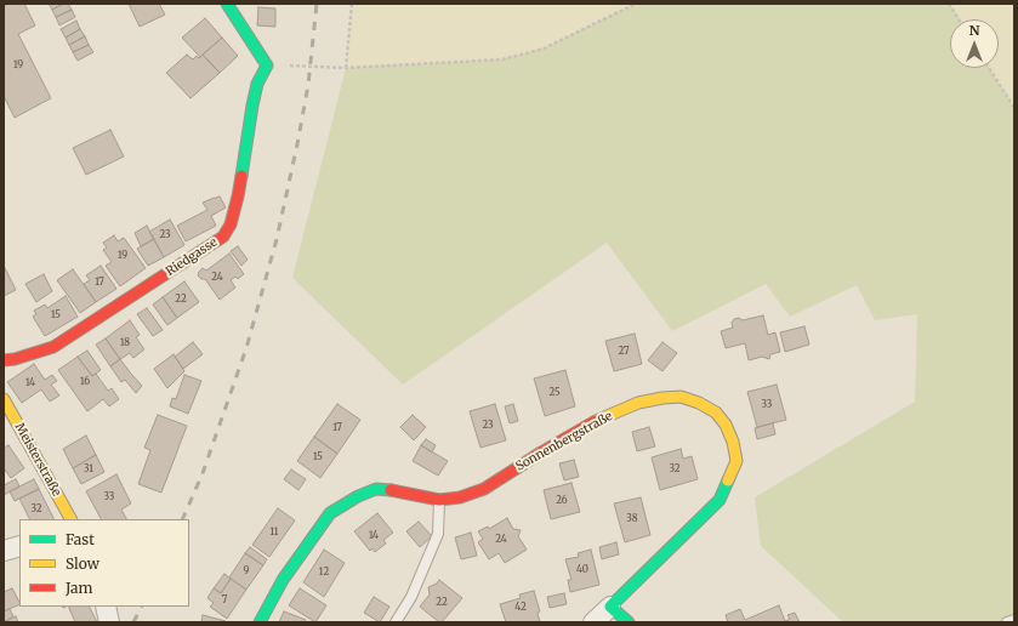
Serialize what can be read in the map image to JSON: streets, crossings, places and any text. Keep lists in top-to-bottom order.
{
  "streets": {
    "street": ["Riedgasse", "Sonnenbergstraße", "Meisterstraße"]
  },
  "house_numbers": [
    "19",
    "23",
    "19",
    "24",
    "17",
    "22",
    "15",
    "18",
    "27",
    "16",
    "14",
    "25",
    "33",
    "23",
    "17",
    "15",
    "31",
    "32",
    "33",
    "26",
    "32",
    "38",
    "11",
    "14",
    "24",
    "40",
    "9",
    "12",
    "7",
    "22",
    "42"
  ],
  "legend": ["Fast", "Slow", "Jam"],
  "north": "top"
}
